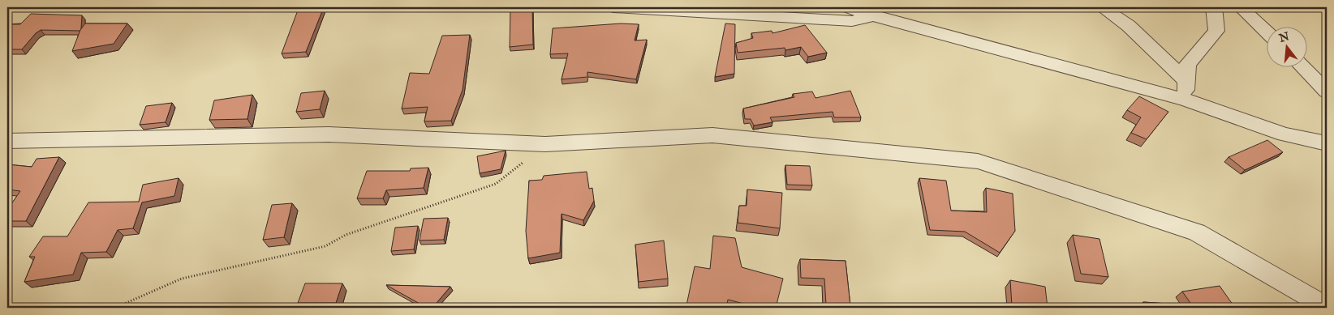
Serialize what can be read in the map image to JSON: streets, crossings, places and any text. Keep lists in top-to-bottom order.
{
  "north": "top"
}
